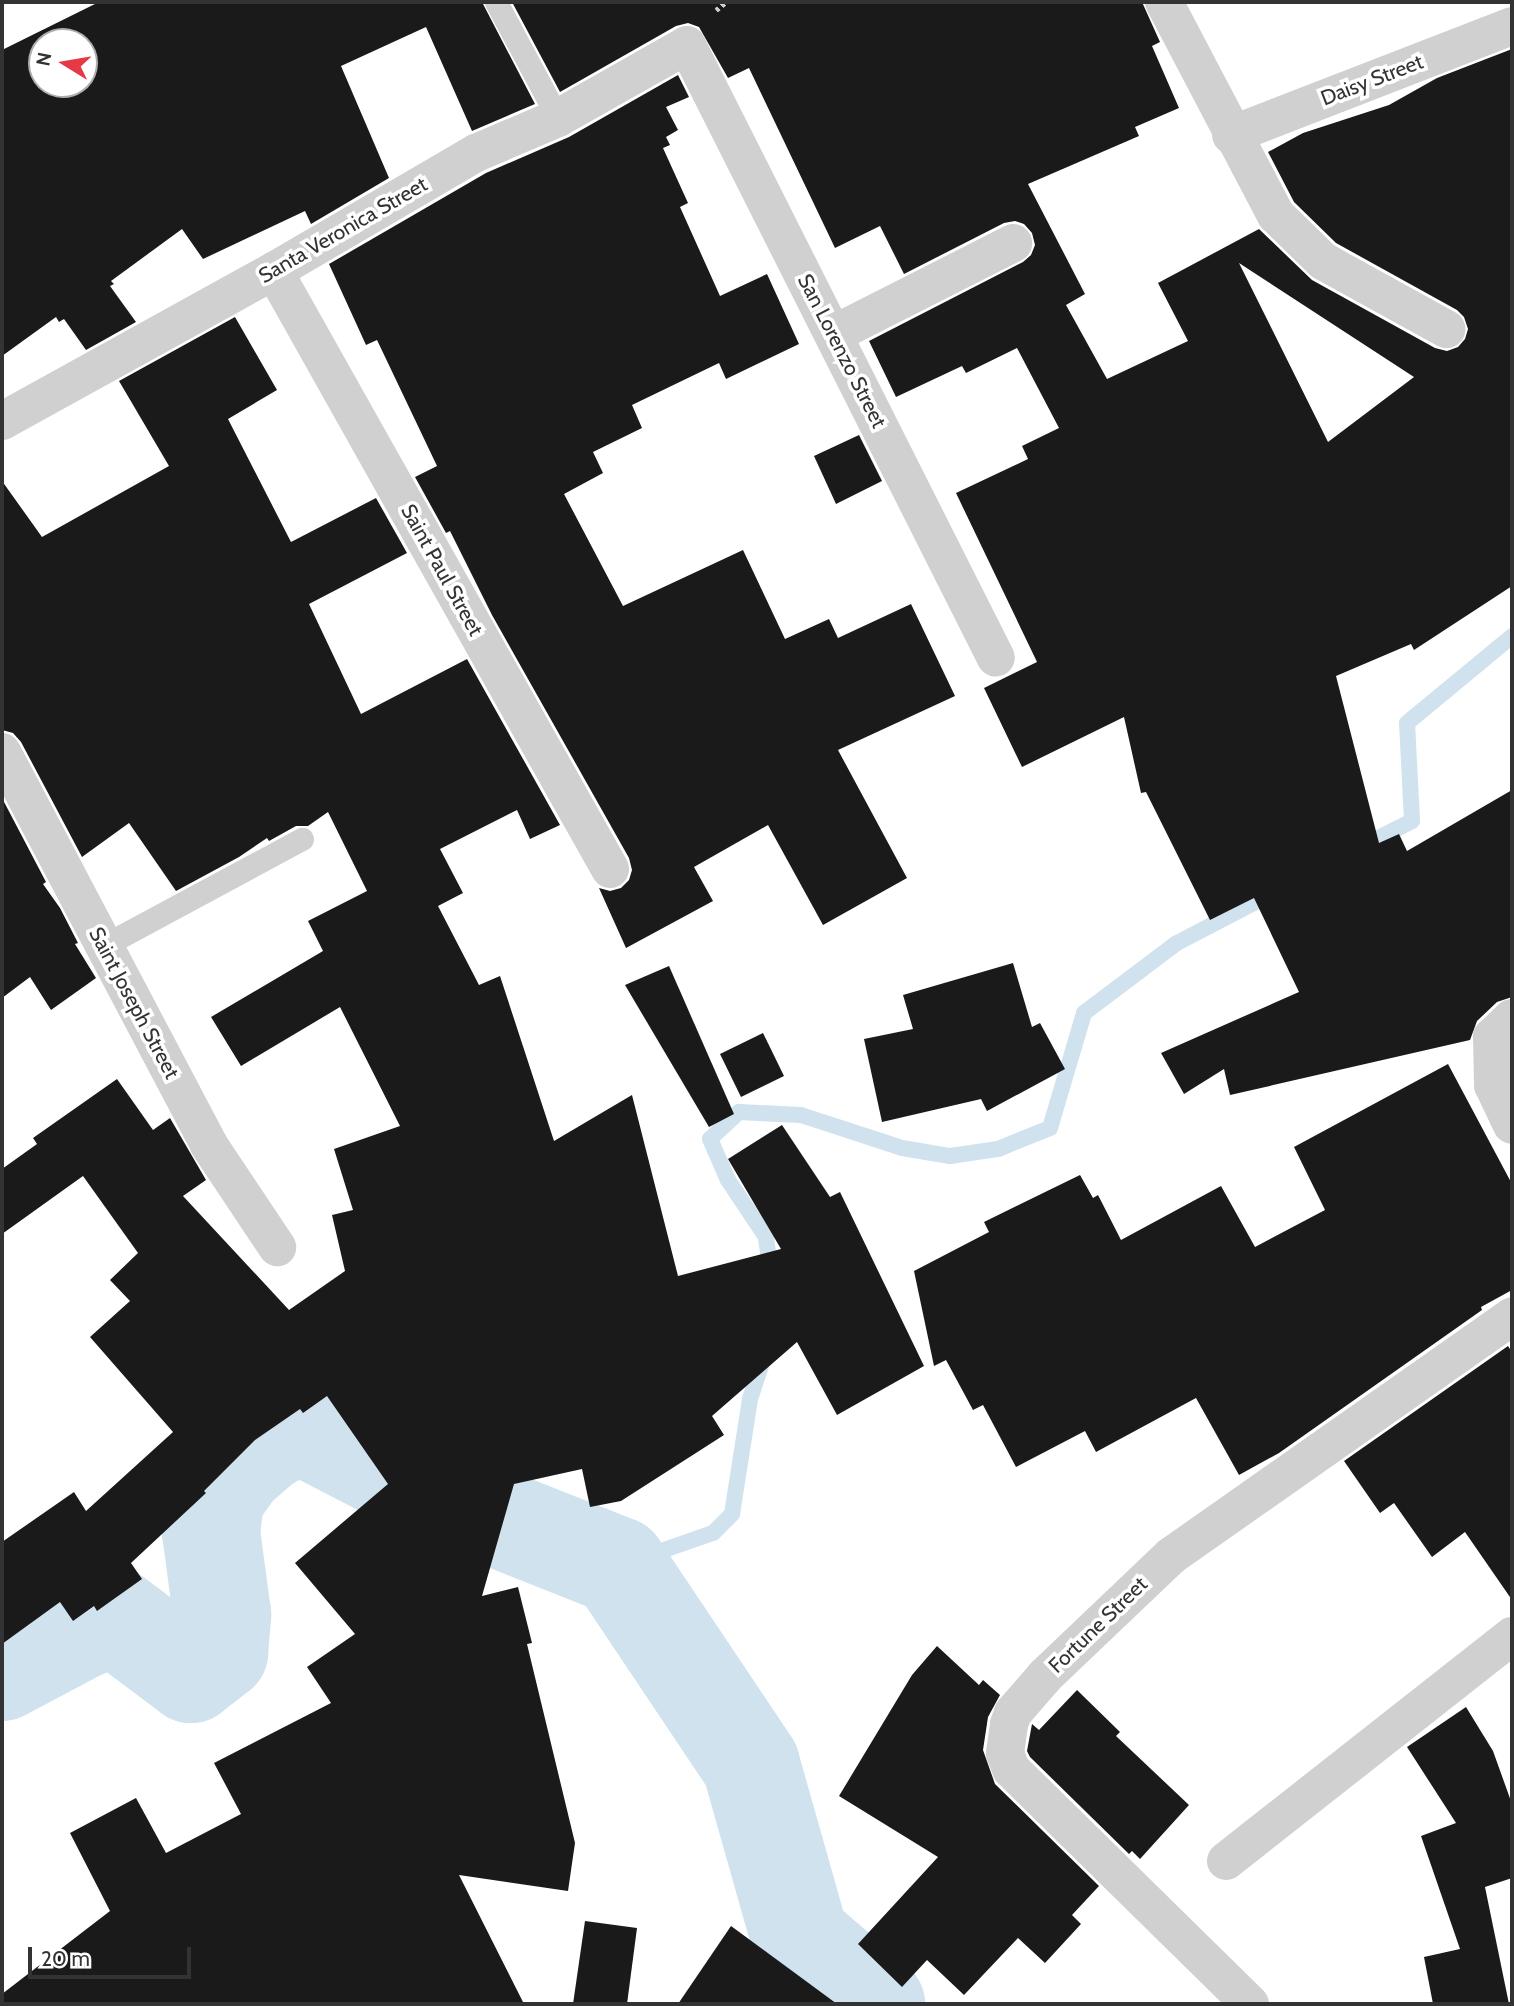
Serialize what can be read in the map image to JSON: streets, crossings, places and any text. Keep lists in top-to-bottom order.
{
  "streets": {
    "street": [
      "Daisy Street",
      "Santa Veronica Street",
      "San Lorenzo Street",
      "Saint Paul Street",
      "Saint Joseph Street",
      "Fortune Street"
    ]
  },
  "crossings": [
    ["Santa Veronica Street", "San Lorenzo Street"],
    ["Santa Veronica Street", "Saint Paul Street"]
  ],
  "scale_bar": "20 m",
  "north": "left"
}
